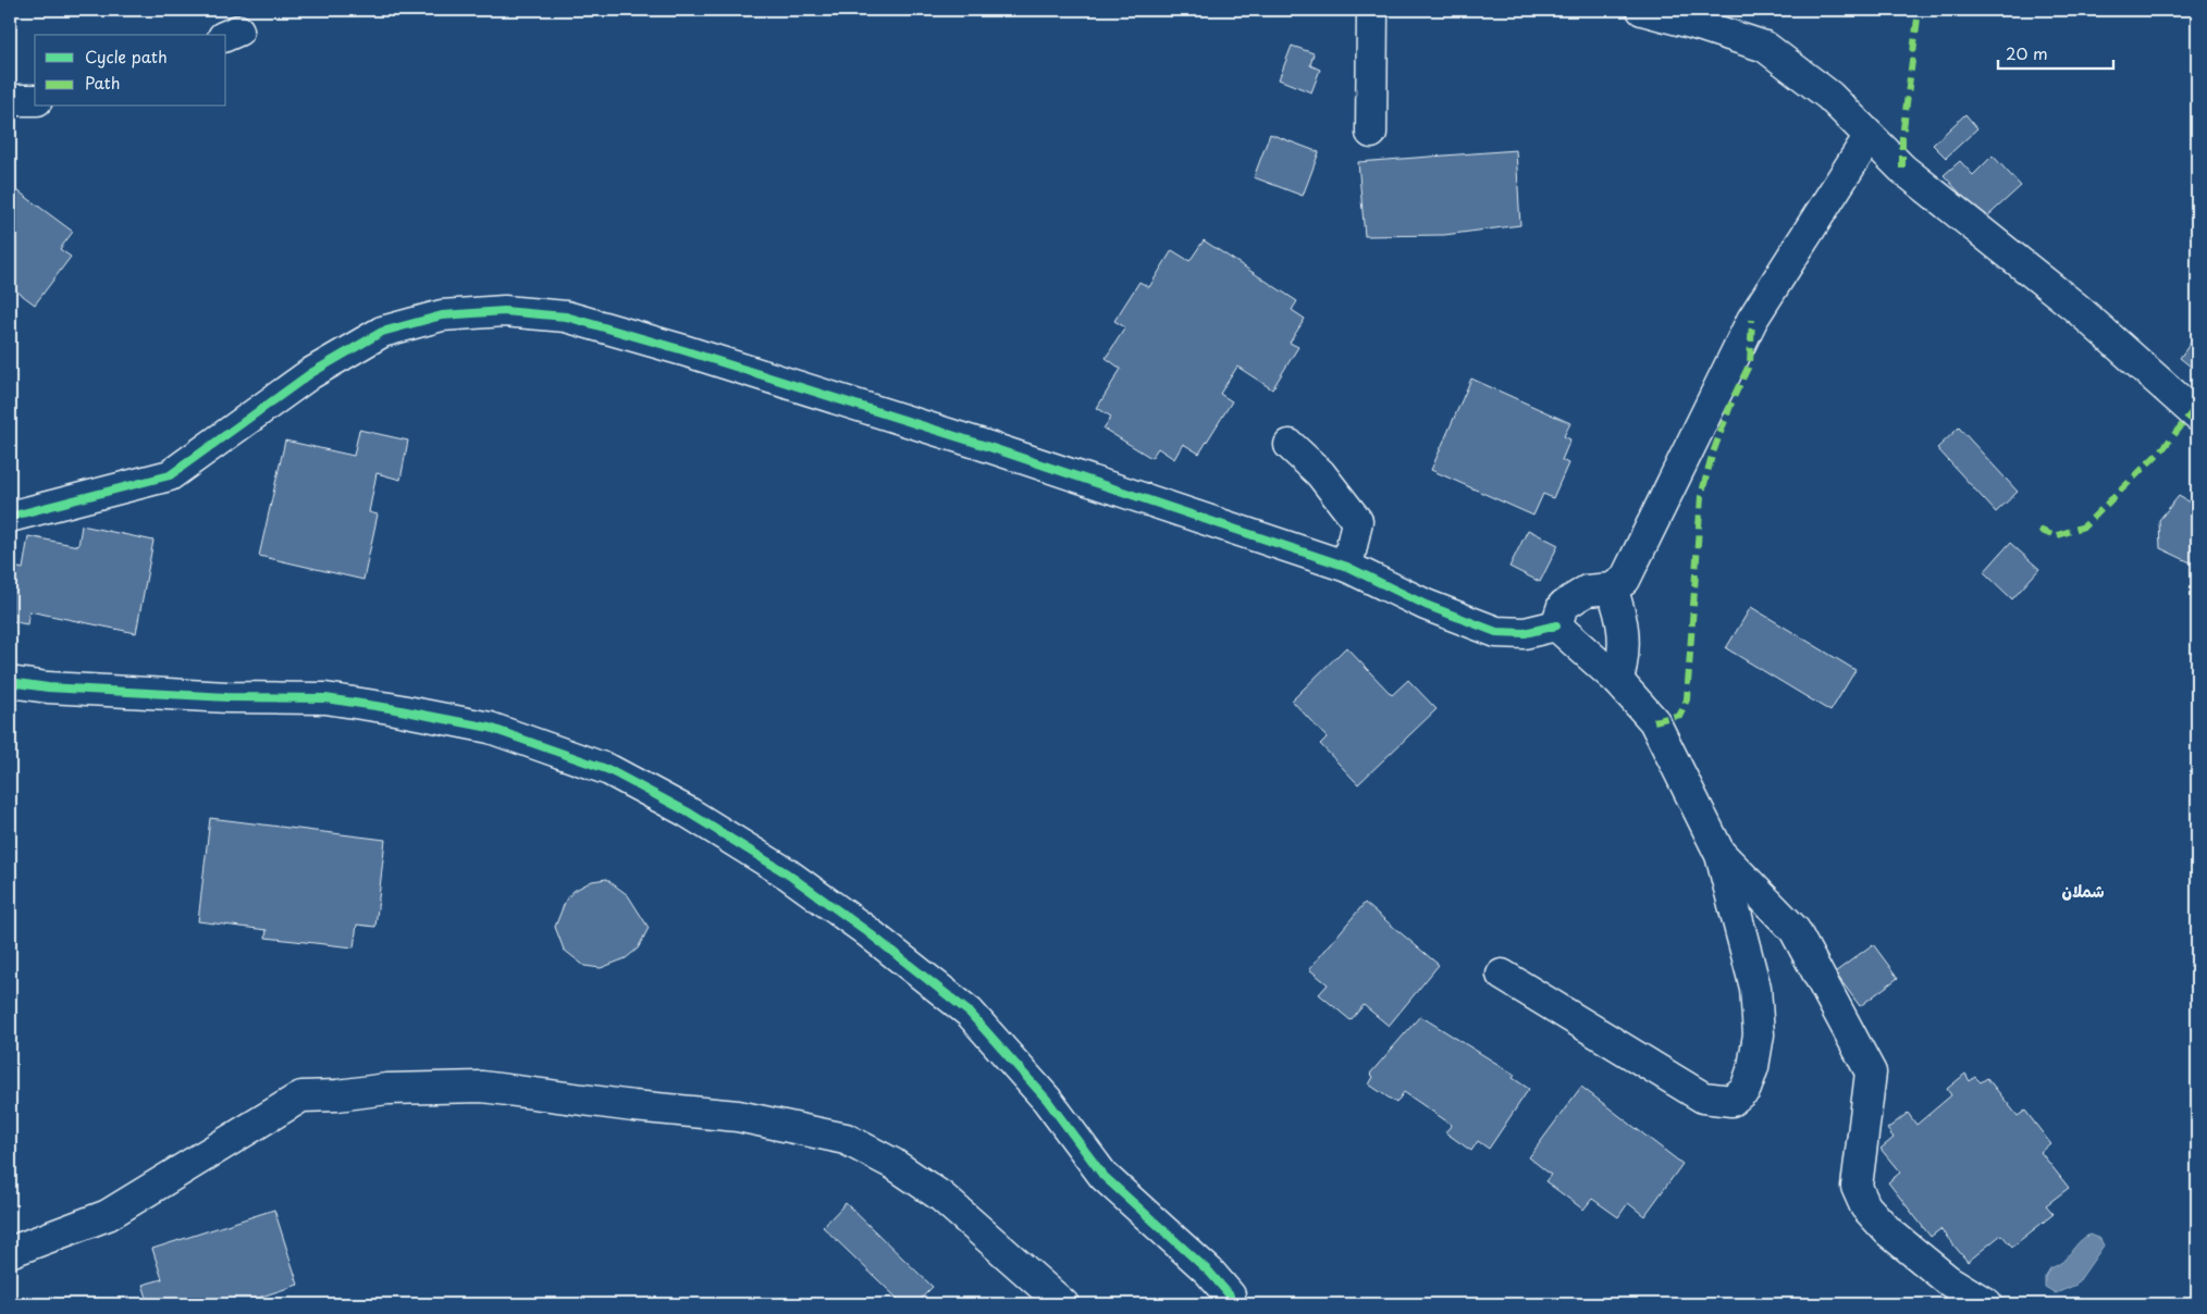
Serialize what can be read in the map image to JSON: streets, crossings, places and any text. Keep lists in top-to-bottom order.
{
  "districts": ["شملان"],
  "legend": ["Cycle path", "Path"],
  "scale_bar": "20 m"
}
